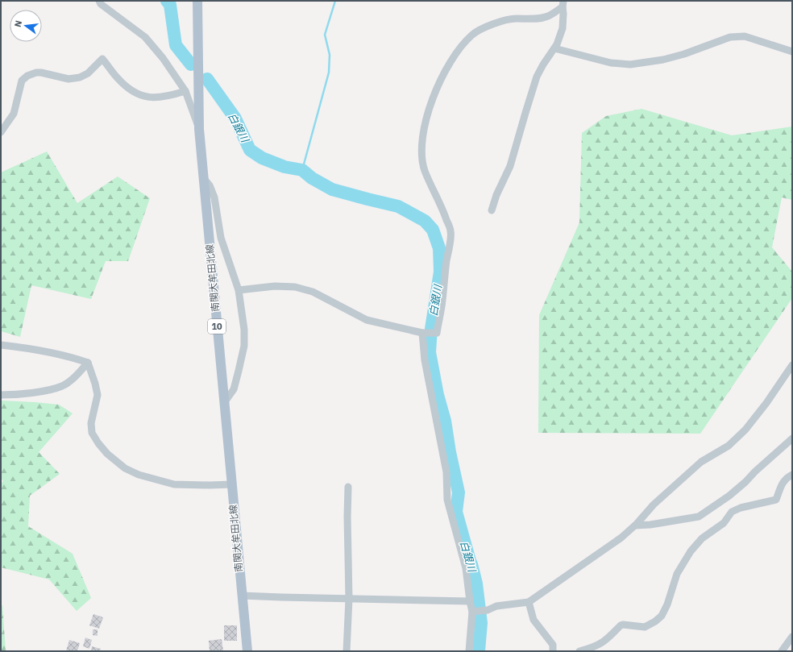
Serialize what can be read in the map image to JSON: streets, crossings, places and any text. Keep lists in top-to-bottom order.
{
  "streets": {
    "main road": ["南関大牟田北線", "10"]
  },
  "water": ["白銀川"],
  "north": "left"
}
